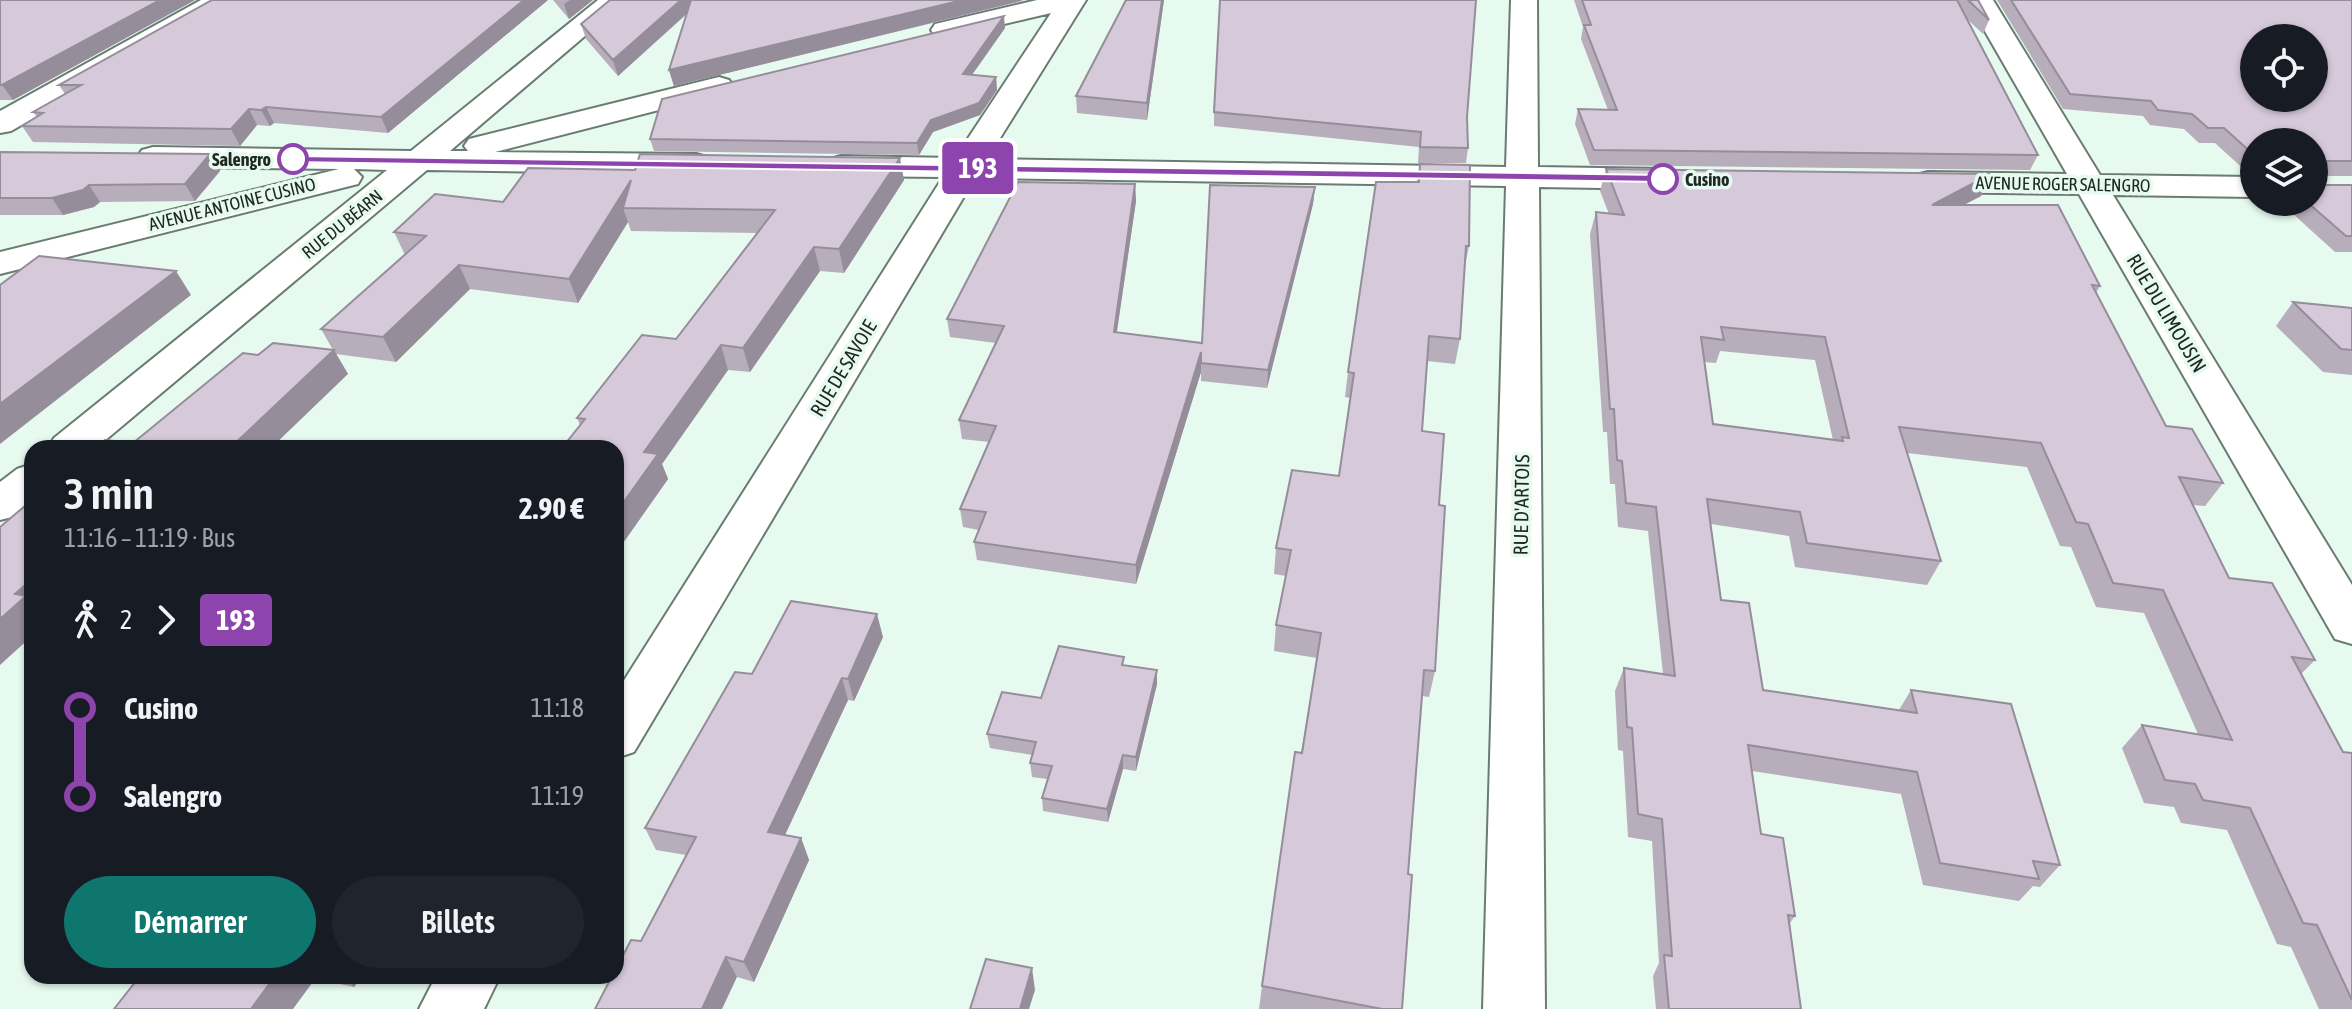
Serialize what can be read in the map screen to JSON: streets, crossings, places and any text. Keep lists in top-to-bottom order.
{
  "streets": {
    "street": [
      "AVENUE ROGER SALENGRO",
      "AVENUE ANTOINE CUSINO",
      "RUE DU BÉARN",
      "RUE DU LIMOUSIN",
      "RUE DE SAVOIE",
      "RUE D'ARTOIS"
    ]
  },
  "crossings": [
    ["AVENUE ROGER SALENGRO", "RUE DU LIMOUSIN"],
    ["AVENUE ANTOINE CUSINO", "RUE DU BÉARN"]
  ],
  "places": ["Salengro", "Cusino"],
  "lines": ["bus line 193"],
  "page": {
    "on_map": "193",
    "heading": ["3 min", "11:16 – 11:19 · Bus", "2.90 €"],
    "legs": ["2", "193"],
    "list": [
      {
        "name": "Cusino",
        "value": "11:18"
      },
      {
        "name": "Salengro",
        "value": "11:19"
      }
    ],
    "buttons": ["Démarrer", "Billets"]
  }
}
